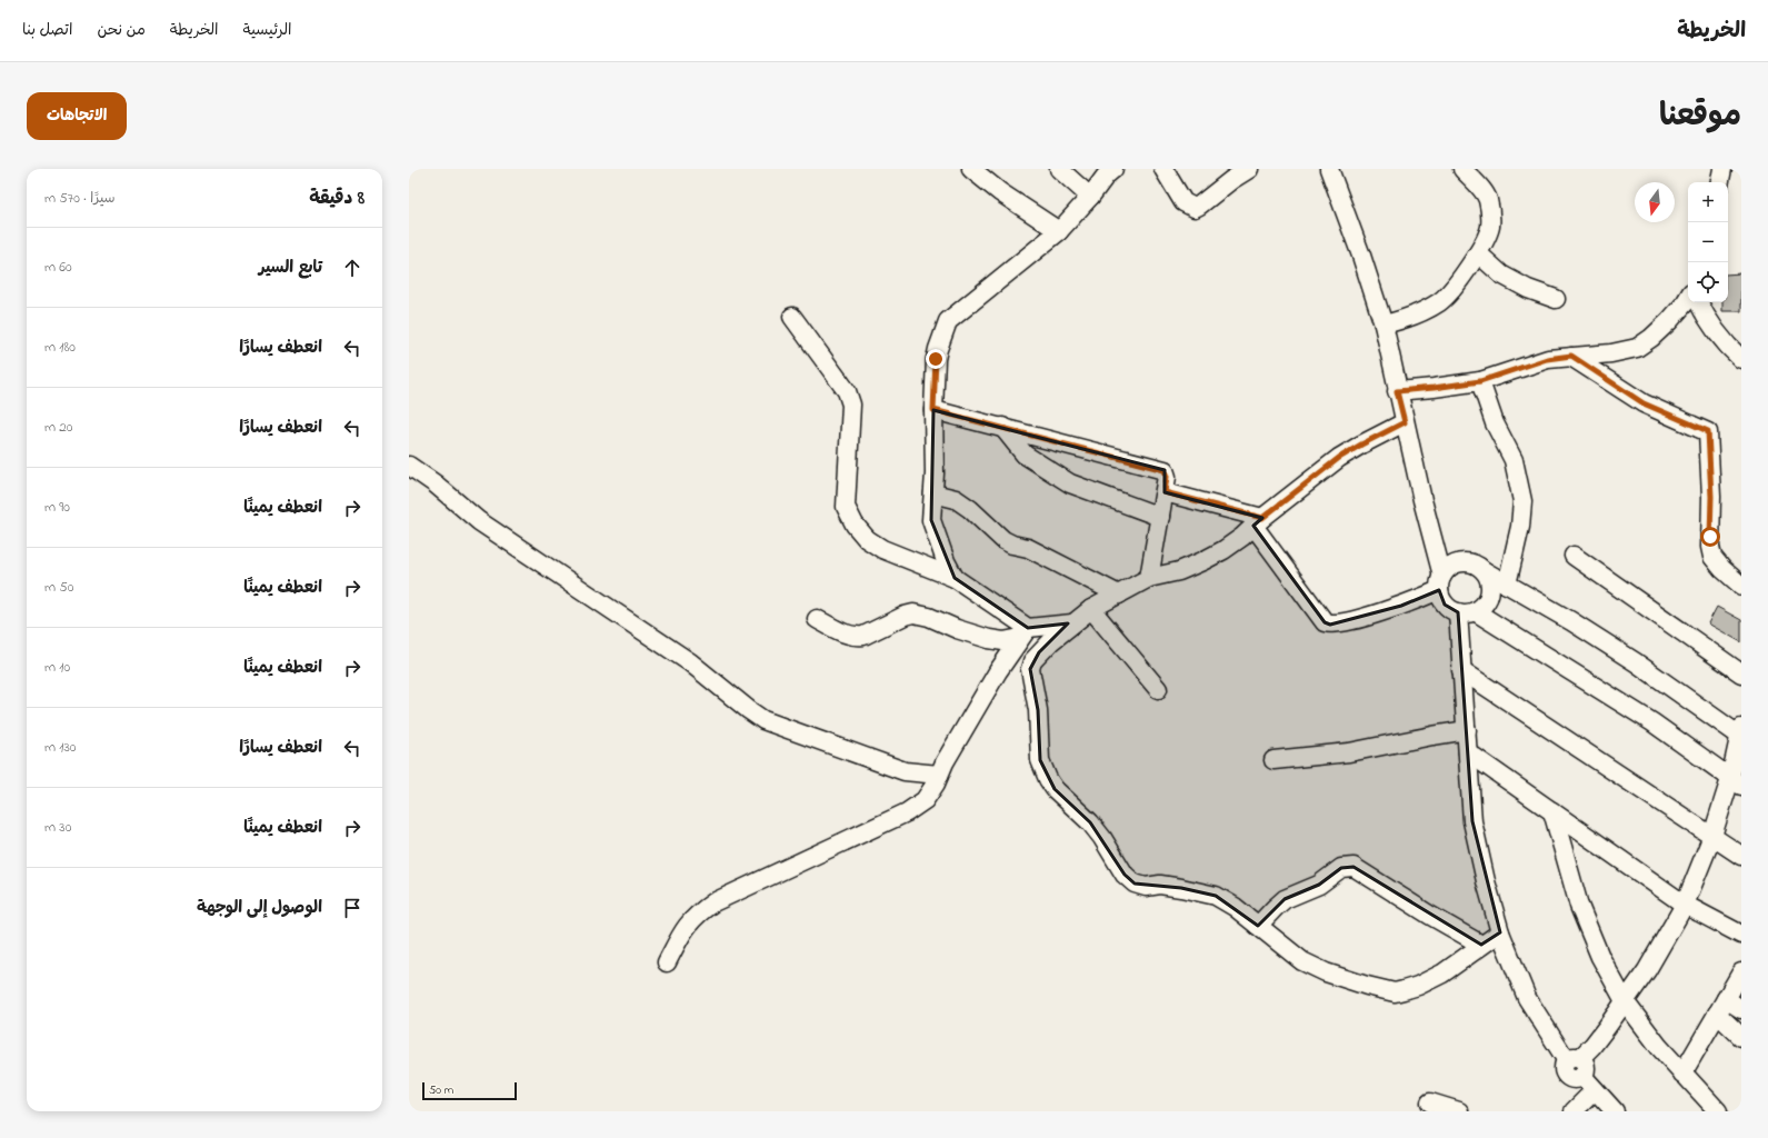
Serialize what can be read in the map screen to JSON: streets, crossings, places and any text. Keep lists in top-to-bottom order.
{
  "scale_bar": "50 m",
  "north": "bottom",
  "page": {
    "header": "الخريطة",
    "nav": [
      "الرئيسية",
      "الخريطة",
      "من نحن",
      "اتصل بنا"
    ],
    "title": "موقعنا",
    "buttons": "الاتجاهات",
    "heading": ["8 دقيقة", "سيرًا · 570 m"],
    "map_buttons": ["+", "−"],
    "list": [
      ["تابع السير", "60 m"],
      ["انعطف يسارًا", "180 m"],
      ["انعطف يسارًا", "20 m"],
      ["انعطف يمينًا", "90 m"],
      ["انعطف يمينًا", "50 m"],
      ["انعطف يمينًا", "10 m"],
      ["انعطف يسارًا", "130 m"],
      ["انعطف يمينًا", "30 m"],
      "الوصول إلى الوجهة"
    ],
    "scale": "50 m"
  }
}
